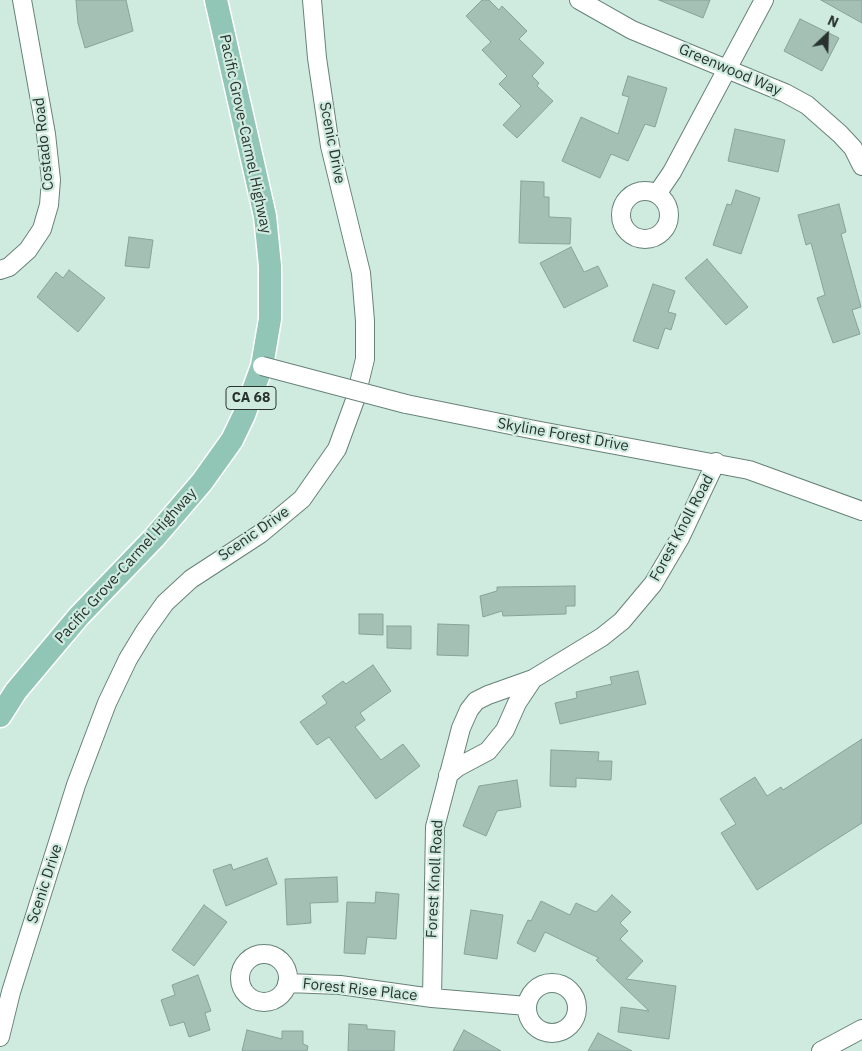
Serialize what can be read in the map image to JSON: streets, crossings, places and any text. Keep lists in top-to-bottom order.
{
  "streets": {
    "main road": ["Pacific Grove-Carmel Highway", "CA 68"],
    "street": [
      "Greenwood Way",
      "Scenic Drive",
      "Costado Road",
      "Skyline Forest Drive",
      "Forest Knoll Road",
      "Forest Rise Place"
    ]
  },
  "crossings": [
    ["Pacific Grove-Carmel Highway", "Skyline Forest Drive"],
    ["Skyline Forest Drive", "Forest Knoll Road"],
    ["Forest Knoll Road", "Forest Rise Place"]
  ],
  "north": "top right"
}
